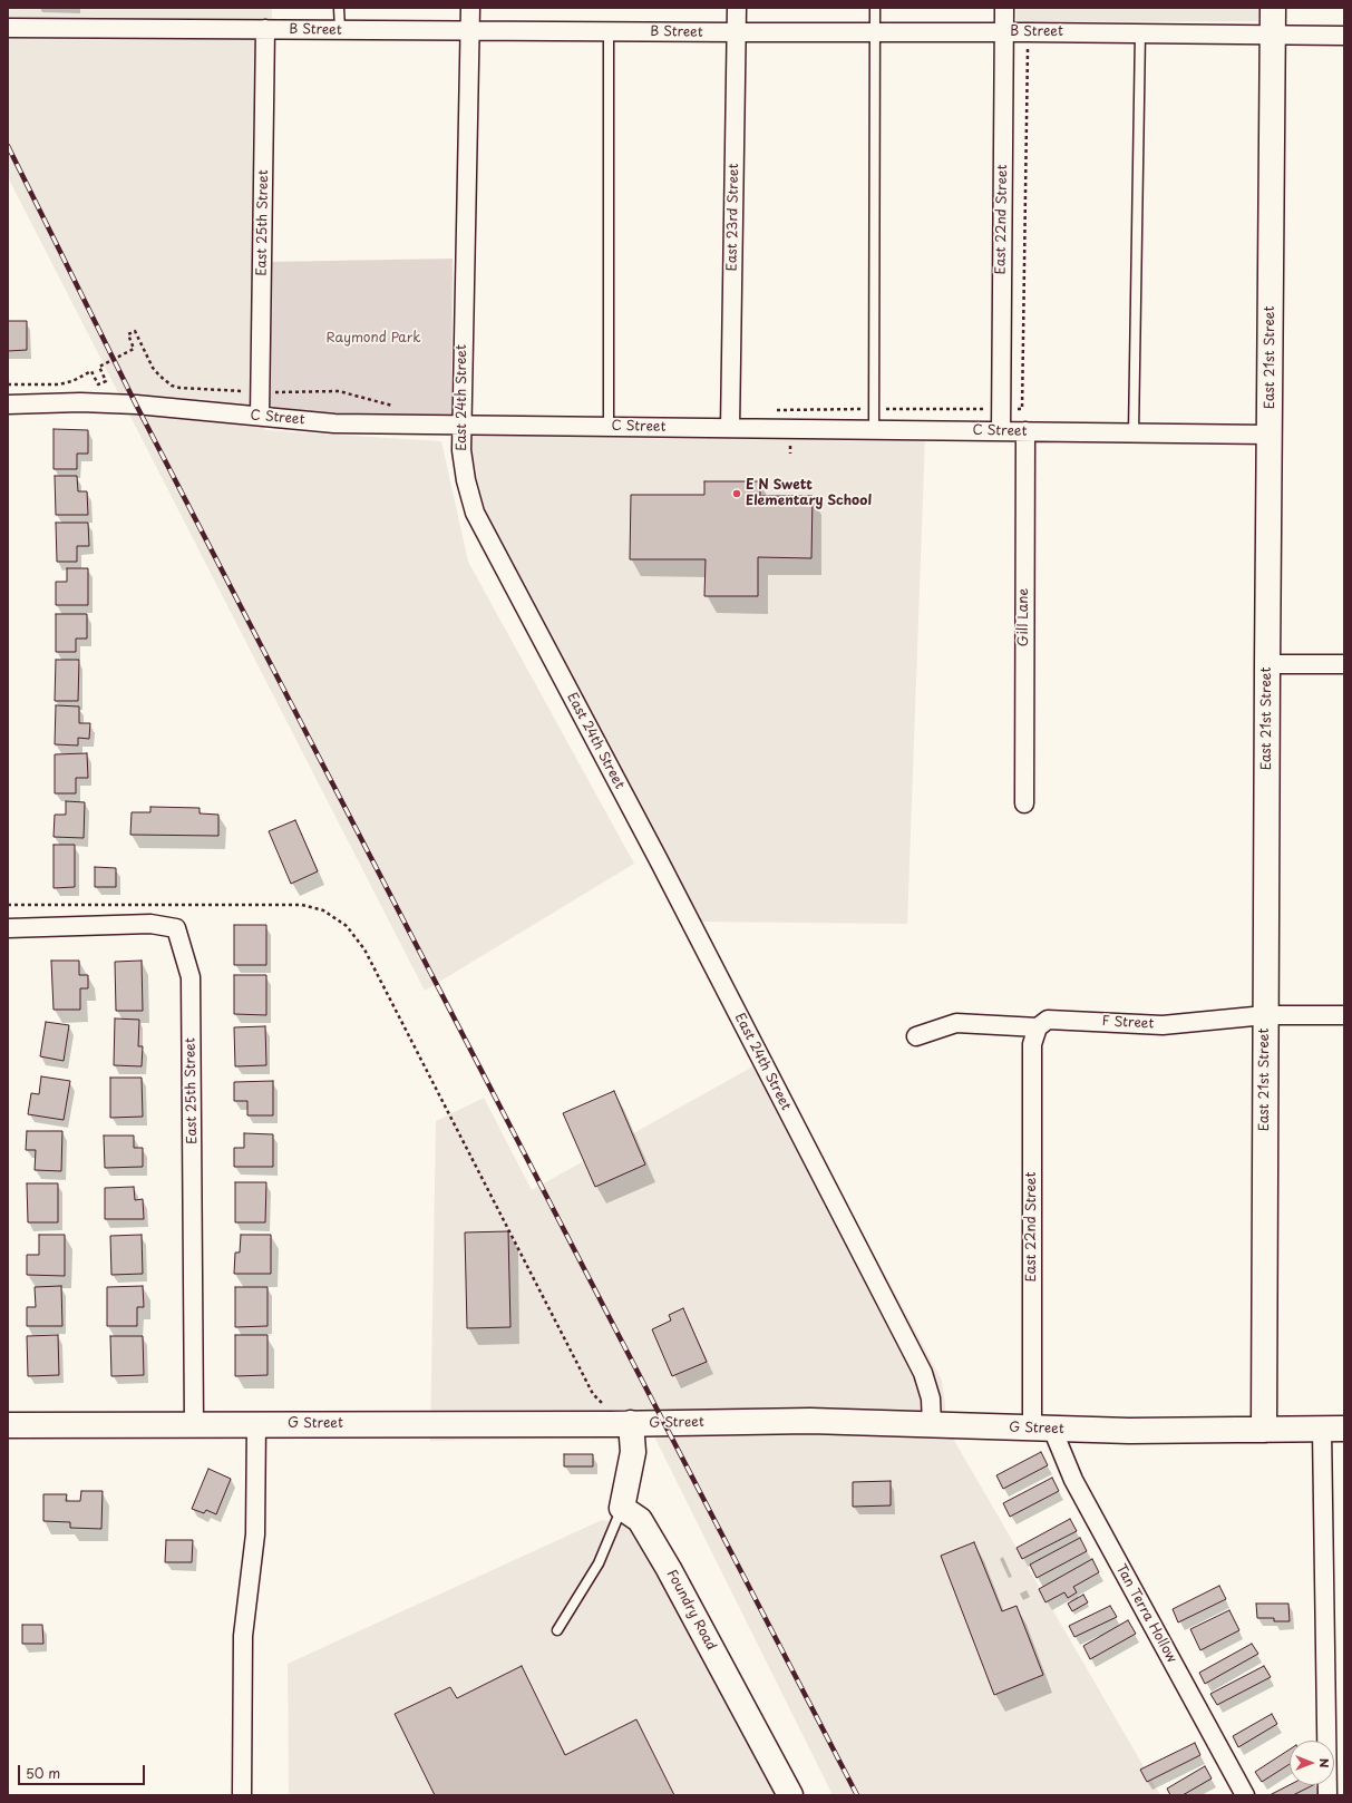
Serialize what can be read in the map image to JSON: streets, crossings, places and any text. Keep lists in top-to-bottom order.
{
  "streets": {
    "main road": ["East 21st Street", "G Street", "Foundry Road"],
    "street": [
      "B Street",
      "East 23rd Street",
      "East 22nd Street",
      "East 25th Street",
      "East 24th Street",
      "C Street",
      "Gill Lane",
      "F Street",
      "Tan Terra Hollow"
    ]
  },
  "crossings": [
    ["B Street", "East 23rd Street"],
    ["B Street", "East 22nd Street"],
    ["B Street", "East 25th Street"],
    ["B Street", "East 21st Street"],
    ["B Street", "East 24th Street"],
    ["East 23rd Street", "C Street"],
    ["East 22nd Street", "C Street"],
    ["East 22nd Street", "F Street"],
    ["East 22nd Street", "G Street"],
    ["East 22nd Street", "Tan Terra Hollow"],
    ["East 25th Street", "C Street"],
    ["East 25th Street", "G Street"],
    ["East 21st Street", "C Street"],
    ["East 21st Street", "F Street"],
    ["East 21st Street", "G Street"],
    ["East 24th Street", "C Street"],
    ["East 24th Street", "G Street"],
    ["C Street", "Gill Lane"],
    ["G Street", "Tan Terra Hollow"]
  ],
  "parks": ["Raymond Park"],
  "places": ["E N Swett Elementary School"],
  "scale_bar": "50 m",
  "north": "right"
}
